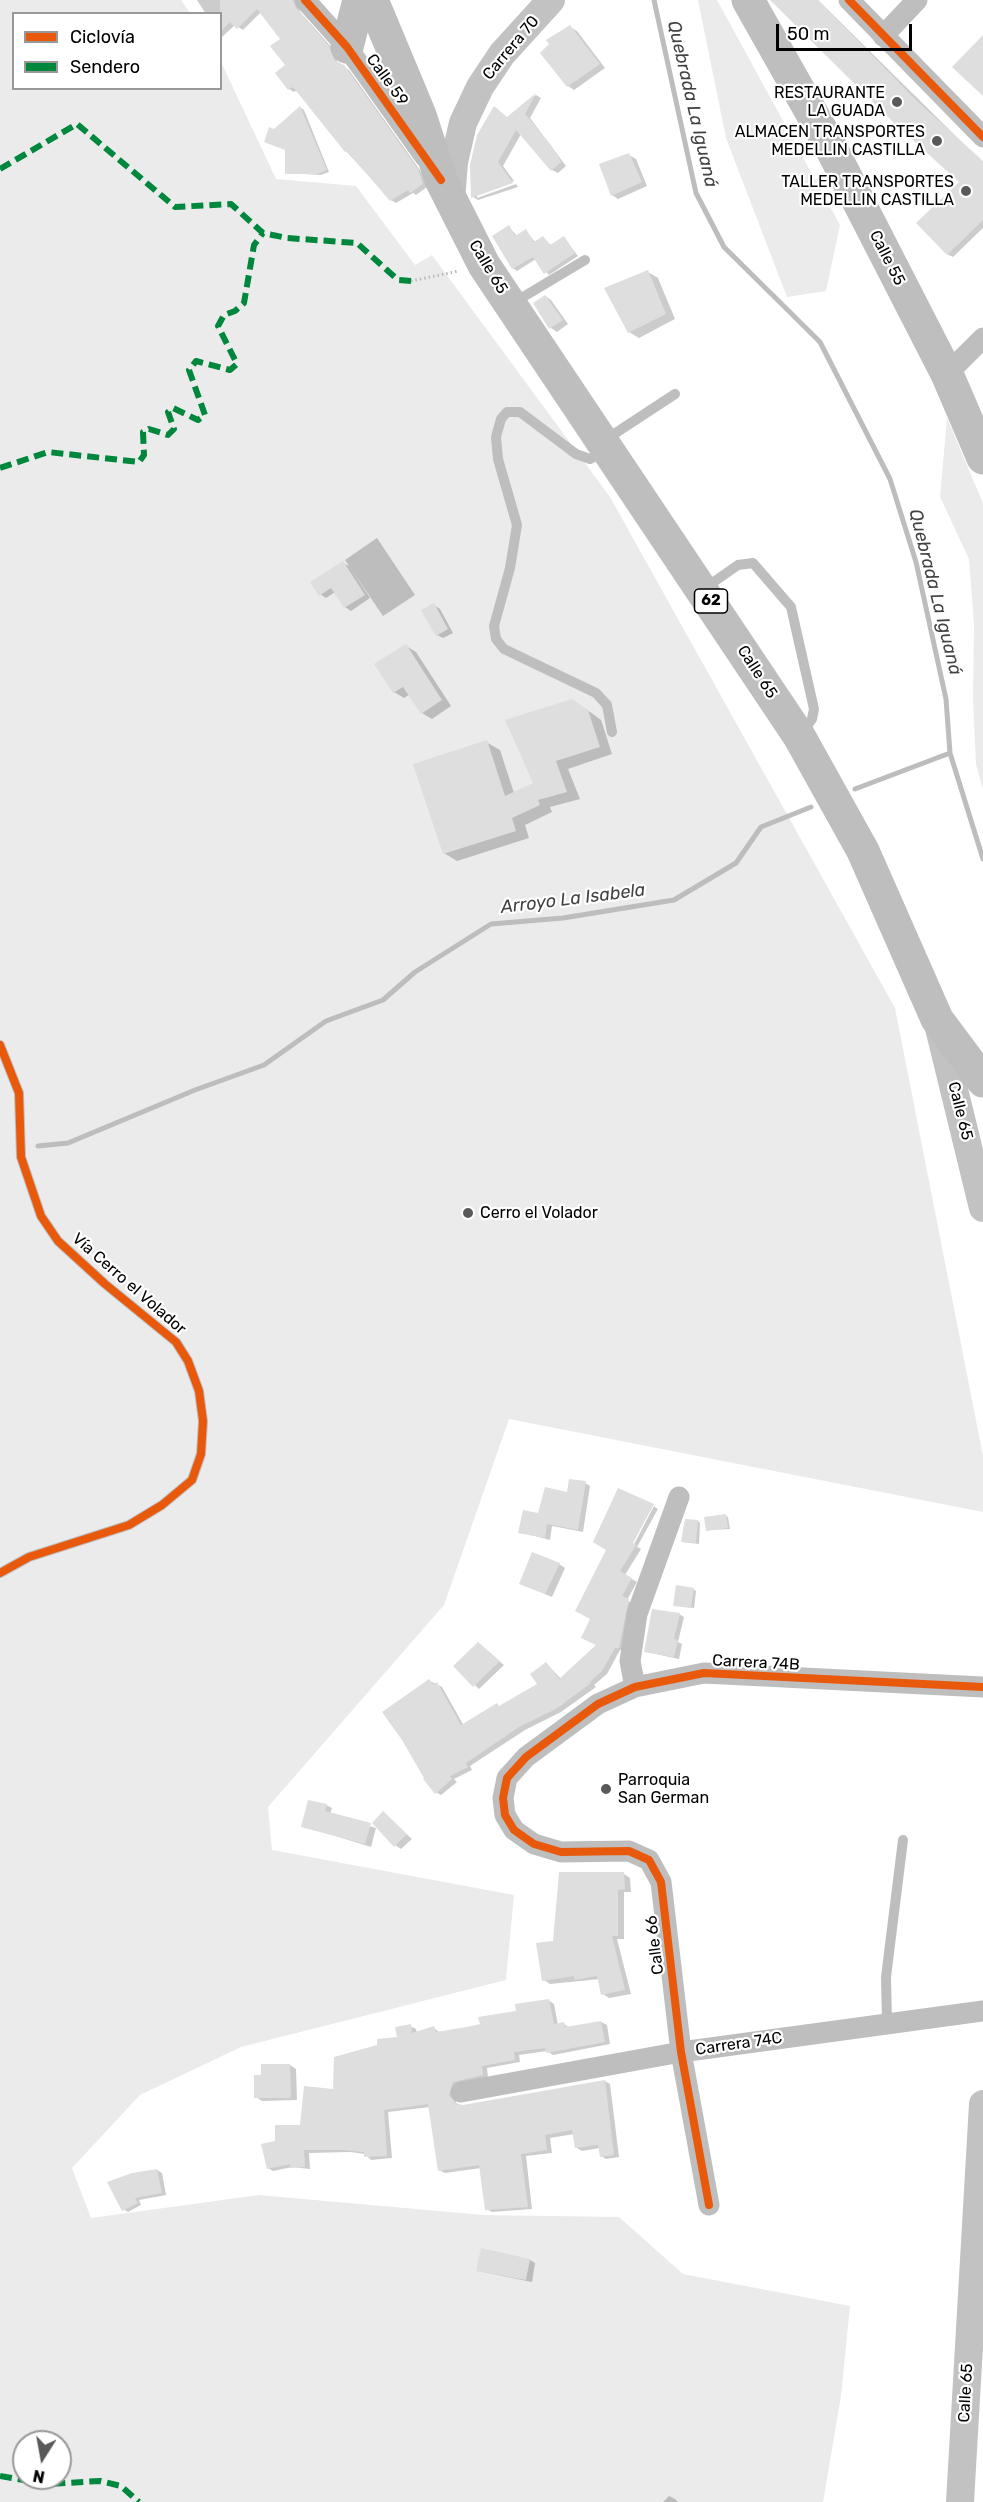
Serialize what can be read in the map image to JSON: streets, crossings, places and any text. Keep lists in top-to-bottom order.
{
  "streets": {
    "highway": ["Calle 55", "Calle 65", "62"],
    "main road": ["Carrera 70"],
    "street": [
      "Calle 59",
      "Carrera 74B",
      "Calle 66",
      "Carrera 74C"
    ],
    "lane": ["Vía Cerro el Volador"]
  },
  "crossings": [
    ["Carrera 70", "Calle 59"],
    ["Carrera 70", "Calle 65"],
    ["Carrera 70", "62"],
    ["Calle 59", "Calle 65"],
    ["Calle 59", "62"],
    ["Calle 65", "62"],
    ["Carrera 74B", "Calle 66"],
    ["Calle 66", "Carrera 74C"]
  ],
  "water": ["Quebrada La Iguaná", "Arroyo La Isabela"],
  "places": [
    "RESTAURANTE LA GUADA",
    "ALMACEN TRANSPORTES MEDELLIN CASTILLA",
    "TALLER TRANSPORTES MEDELLIN CASTILLA",
    "Cerro el Volador",
    "Parroquia San German"
  ],
  "legend": ["Ciclovía", "Sendero"],
  "scale_bar": "50 m",
  "north": "bottom"
}
